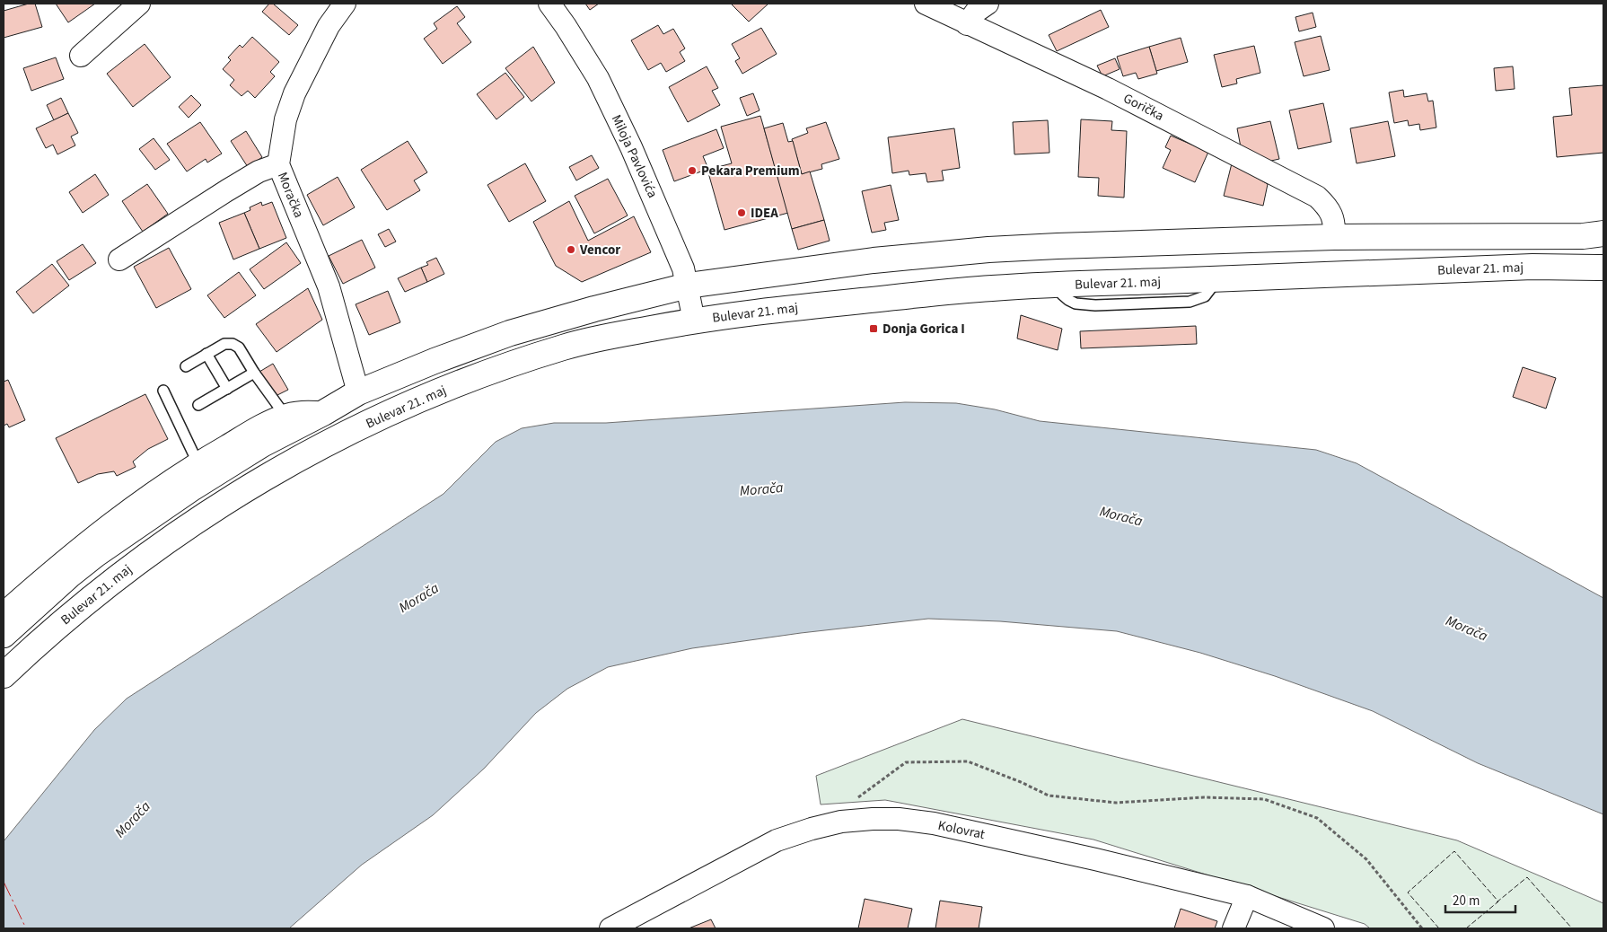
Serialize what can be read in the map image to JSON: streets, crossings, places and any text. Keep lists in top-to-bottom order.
{
  "streets": {
    "main road": ["Bulevar 21. maj"],
    "street": [
      "Gorička",
      "Miloja Pavlovića",
      "Moračka",
      "Kolovrat"
    ]
  },
  "crossings": [
    ["Miloja Pavlovića", "Bulevar 21. maj"]
  ],
  "water": ["Morača"],
  "places": {
    "other": ["Pekara Premium", "IDEA", "Vencor"],
    "transit": ["Donja Gorica I"]
  },
  "scale_bar": "20 m"
}
